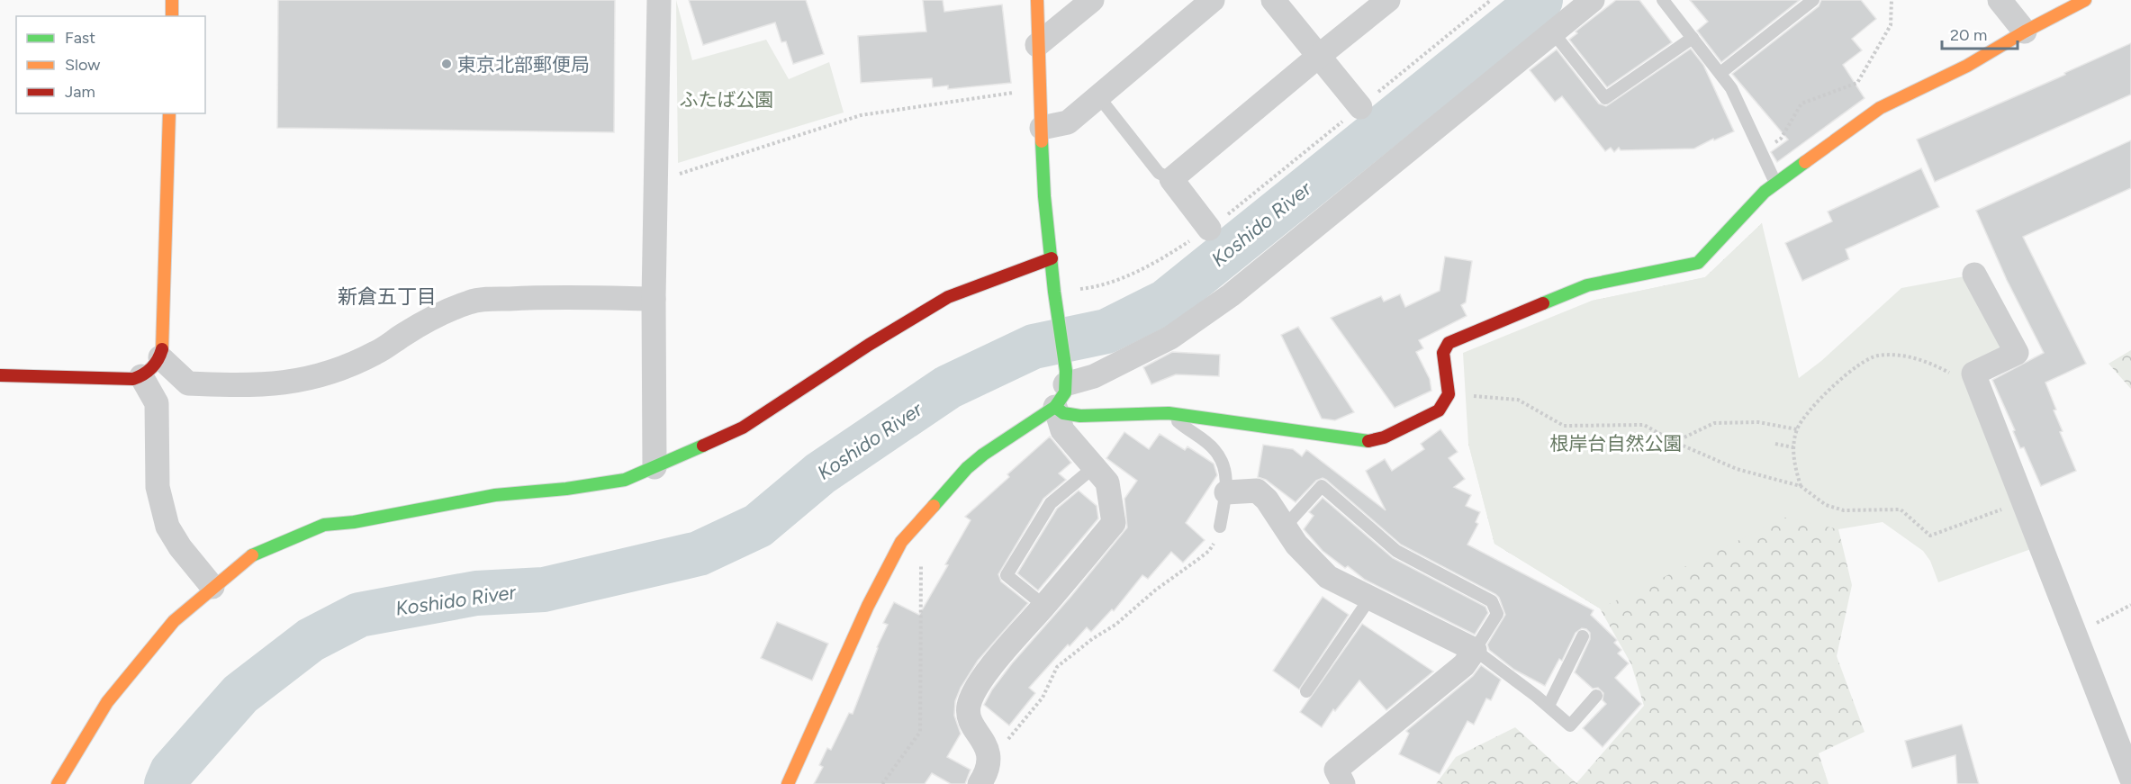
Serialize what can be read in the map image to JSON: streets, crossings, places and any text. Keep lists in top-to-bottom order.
{
  "districts": ["新倉五丁目"],
  "water": ["Koshido River"],
  "parks": ["ふたば公園", "根岸台自然公園"],
  "places": ["東京北部郵便局"],
  "legend": ["Fast", "Slow", "Jam"],
  "scale_bar": "20 m"
}
